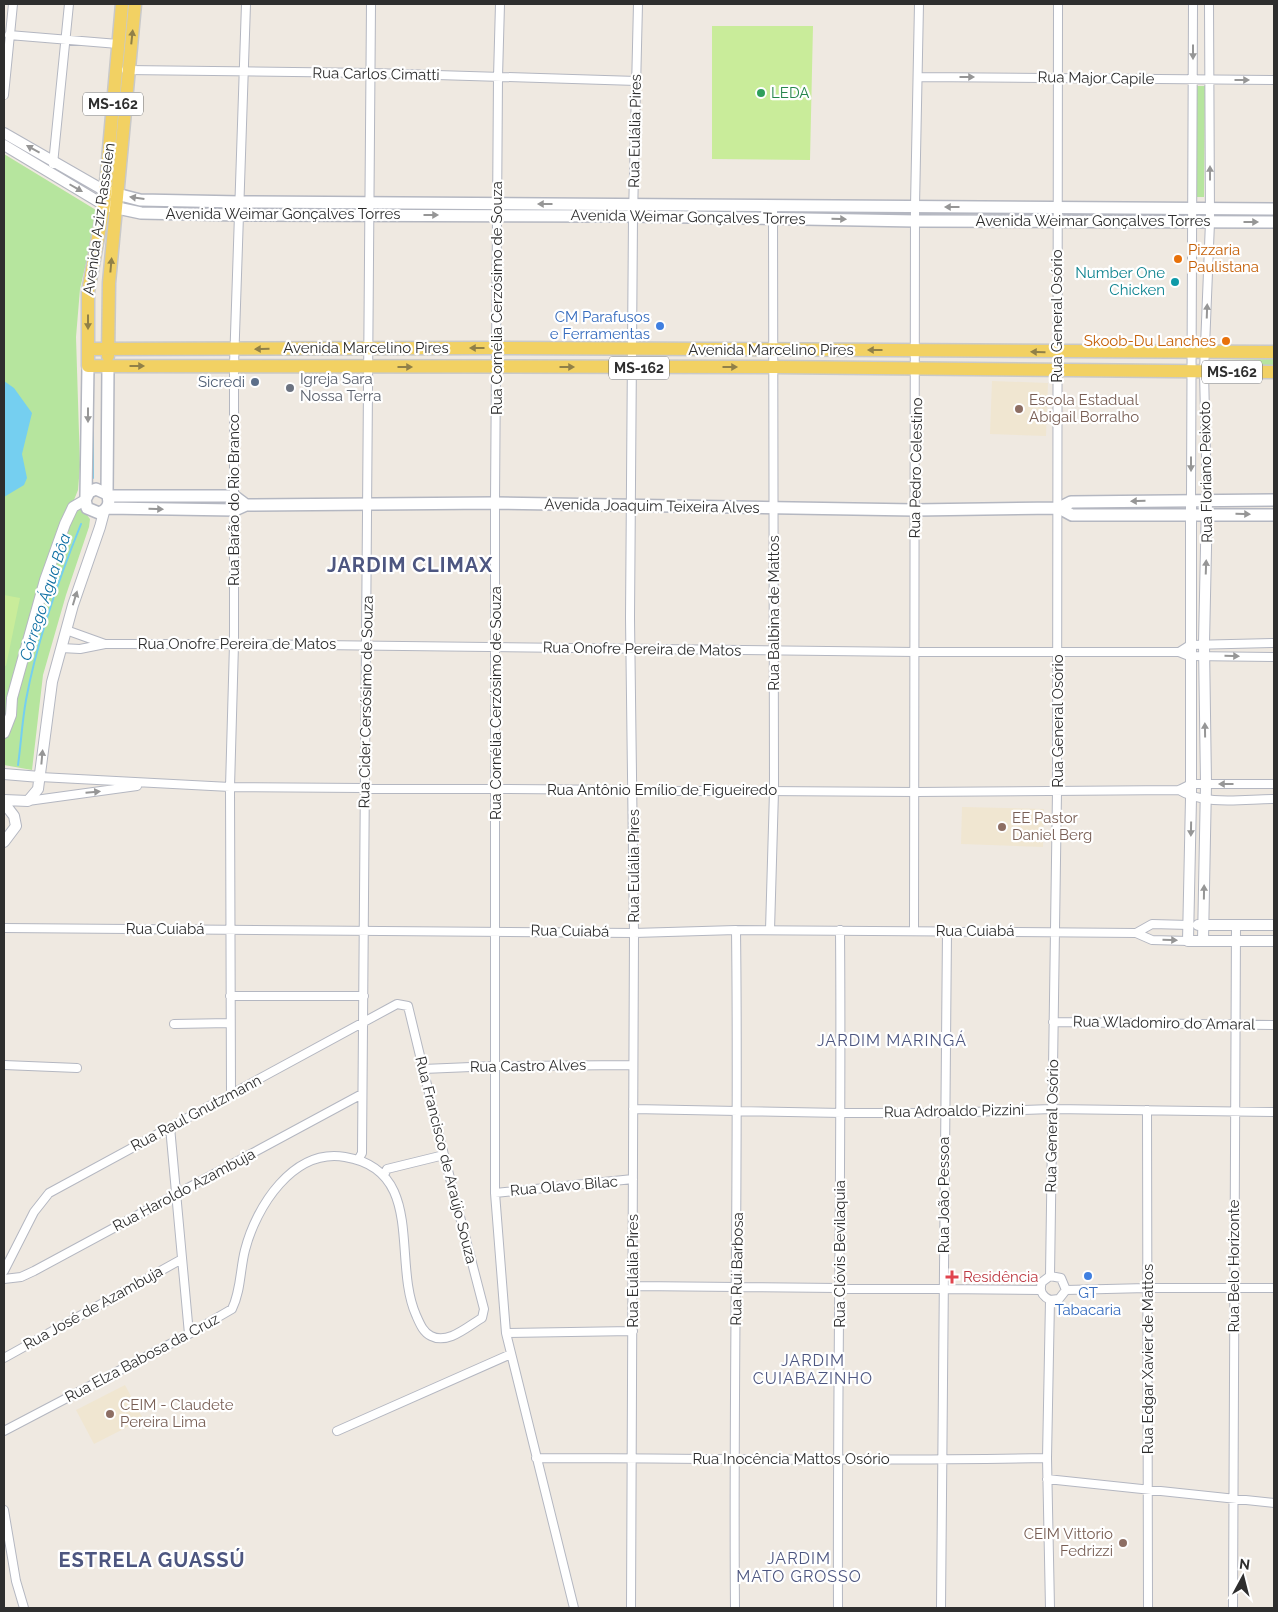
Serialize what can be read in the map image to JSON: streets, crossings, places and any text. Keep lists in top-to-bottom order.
{
  "streets": {
    "main road": [
      "MS-162",
      "Avenida Weimar Gonçalves Torres",
      "Avenida Aziz Rasselen",
      "Avenida Marcelino Pires",
      "Avenida Joaquim Teixeira Alves"
    ],
    "street": [
      "Rua Carlos Cimatti",
      "Rua Major Capile",
      "Rua Eulália Pires",
      "Rua Cornélia Cerzósimo de Souza",
      "Rua General Osório",
      "Rua Pedro Celestino",
      "Rua Floriano Peixoto",
      "Rua Barão do Rio Branco",
      "Rua Balbina de Mattos",
      "Rua Onofre Pereira de Matos",
      "Rua Cider Cersósimo de Souza",
      "Rua Antônio Emílio de Figueiredo",
      "Rua Cuiabá",
      "Rua Wladomiro do Amaral",
      "Rua Castro Alves",
      "Rua Adroaldo Pizzini",
      "Rua Raul Gnutzmann",
      "Rua Francisco de Araújo Souza",
      "Rua Olavo Bilac",
      "Rua Haroldo Azambuja",
      "Rua João Pessoa",
      "Rua Clóvis Bevilaquia",
      "Rua Belo Horizonte",
      "Rua Rui Barbosa",
      "Rua José de Azambuja",
      "Rua Elza Babosa da Cruz",
      "Rua Edgar Xavier de Mattos",
      "Rua Inocência Mattos Osório"
    ]
  },
  "crossings": [
    ["Rua Carlos Cimatti", "Rua Eulália Pires"],
    ["Rua Carlos Cimatti", "Avenida Aziz Rasselen"],
    ["Rua Carlos Cimatti", "Rua Cornélia Cerzósimo de Souza"],
    ["Rua Carlos Cimatti", "Rua Barão do Rio Branco"],
    ["Rua Carlos Cimatti", "Rua Cider Cersósimo de Souza"],
    ["Rua Major Capile", "Rua General Osório"],
    ["Rua Major Capile", "Rua Pedro Celestino"],
    ["Rua Major Capile", "Rua Floriano Peixoto"],
    ["Rua Eulália Pires", "Avenida Weimar Gonçalves Torres"],
    ["Rua Eulália Pires", "Avenida Marcelino Pires"],
    ["Rua Eulália Pires", "Avenida Joaquim Teixeira Alves"],
    ["Rua Eulália Pires", "Rua Onofre Pereira de Matos"],
    ["Rua Eulália Pires", "Rua Antônio Emílio de Figueiredo"],
    ["Rua Eulália Pires", "Rua Cuiabá"],
    ["Rua Eulália Pires", "Rua Castro Alves"],
    ["Rua Eulália Pires", "Rua Adroaldo Pizzini"],
    ["Rua Eulália Pires", "Rua Olavo Bilac"],
    ["Rua Eulália Pires", "Rua Inocência Mattos Osório"],
    ["Avenida Weimar Gonçalves Torres", "Avenida Aziz Rasselen"],
    ["Avenida Weimar Gonçalves Torres", "Rua Cornélia Cerzósimo de Souza"],
    ["Avenida Weimar Gonçalves Torres", "Rua General Osório"],
    ["Avenida Weimar Gonçalves Torres", "Rua Pedro Celestino"],
    ["Avenida Weimar Gonçalves Torres", "Rua Floriano Peixoto"],
    ["Avenida Weimar Gonçalves Torres", "Rua Barão do Rio Branco"],
    ["Avenida Weimar Gonçalves Torres", "Rua Balbina de Mattos"],
    ["Avenida Weimar Gonçalves Torres", "Rua Cider Cersósimo de Souza"],
    ["Avenida Aziz Rasselen", "Avenida Marcelino Pires"],
    ["Rua Cornélia Cerzósimo de Souza", "Avenida Marcelino Pires"],
    ["Rua Cornélia Cerzósimo de Souza", "Avenida Joaquim Teixeira Alves"],
    ["Rua Cornélia Cerzósimo de Souza", "Rua Onofre Pereira de Matos"],
    ["Rua Cornélia Cerzósimo de Souza", "Rua Antônio Emílio de Figueiredo"],
    ["Rua Cornélia Cerzósimo de Souza", "Rua Cuiabá"],
    ["Rua Cornélia Cerzósimo de Souza", "Rua Castro Alves"],
    ["Rua Cornélia Cerzósimo de Souza", "Rua Olavo Bilac"],
    ["Rua Cornélia Cerzósimo de Souza", "Rua Inocência Mattos Osório"],
    ["Rua General Osório", "Avenida Marcelino Pires"],
    ["Rua General Osório", "Avenida Joaquim Teixeira Alves"],
    ["Rua General Osório", "Rua Onofre Pereira de Matos"],
    ["Rua General Osório", "Rua Antônio Emílio de Figueiredo"],
    ["Rua General Osório", "Rua Cuiabá"],
    ["Rua General Osório", "Rua Wladomiro do Amaral"],
    ["Rua General Osório", "Rua Adroaldo Pizzini"],
    ["Avenida Marcelino Pires", "Rua Pedro Celestino"],
    ["Avenida Marcelino Pires", "Rua Floriano Peixoto"],
    ["Avenida Marcelino Pires", "Rua Barão do Rio Branco"],
    ["Avenida Marcelino Pires", "Rua Balbina de Mattos"],
    ["Avenida Marcelino Pires", "Rua Cider Cersósimo de Souza"],
    ["Rua Pedro Celestino", "Avenida Joaquim Teixeira Alves"],
    ["Rua Pedro Celestino", "Rua Onofre Pereira de Matos"],
    ["Rua Pedro Celestino", "Rua Antônio Emílio de Figueiredo"],
    ["Rua Pedro Celestino", "Rua Cuiabá"],
    ["Rua Floriano Peixoto", "Avenida Joaquim Teixeira Alves"],
    ["Rua Floriano Peixoto", "Rua Onofre Pereira de Matos"],
    ["Rua Floriano Peixoto", "Rua Antônio Emílio de Figueiredo"],
    ["Rua Floriano Peixoto", "Rua Cuiabá"],
    ["Rua Barão do Rio Branco", "Avenida Joaquim Teixeira Alves"],
    ["Rua Barão do Rio Branco", "Rua Onofre Pereira de Matos"],
    ["Rua Barão do Rio Branco", "Rua Antônio Emílio de Figueiredo"],
    ["Rua Barão do Rio Branco", "Rua Cuiabá"],
    ["Rua Barão do Rio Branco", "Rua Raul Gnutzmann"],
    ["Avenida Joaquim Teixeira Alves", "Rua Balbina de Mattos"],
    ["Avenida Joaquim Teixeira Alves", "Rua Cider Cersósimo de Souza"],
    ["Rua Balbina de Mattos", "Rua Onofre Pereira de Matos"],
    ["Rua Balbina de Mattos", "Rua Antônio Emílio de Figueiredo"],
    ["Rua Balbina de Mattos", "Rua Cuiabá"],
    ["Rua Onofre Pereira de Matos", "Rua Cider Cersósimo de Souza"],
    ["Rua Cider Cersósimo de Souza", "Rua Antônio Emílio de Figueiredo"],
    ["Rua Cider Cersósimo de Souza", "Rua Cuiabá"],
    ["Rua Cider Cersósimo de Souza", "Rua Raul Gnutzmann"],
    ["Rua Cider Cersósimo de Souza", "Rua Haroldo Azambuja"],
    ["Rua Cider Cersósimo de Souza", "Rua Elza Babosa da Cruz"],
    ["Rua Cuiabá", "Rua João Pessoa"],
    ["Rua Cuiabá", "Rua Clóvis Bevilaquia"],
    ["Rua Cuiabá", "Rua Belo Horizonte"],
    ["Rua Cuiabá", "Rua Rui Barbosa"],
    ["Rua Wladomiro do Amaral", "Rua Belo Horizonte"],
    ["Rua Castro Alves", "Rua Francisco de Araújo Souza"],
    ["Rua Adroaldo Pizzini", "Rua João Pessoa"],
    ["Rua Adroaldo Pizzini", "Rua Clóvis Bevilaquia"],
    ["Rua Adroaldo Pizzini", "Rua Belo Horizonte"],
    ["Rua Adroaldo Pizzini", "Rua Rui Barbosa"],
    ["Rua Adroaldo Pizzini", "Rua Edgar Xavier de Mattos"],
    ["Rua Raul Gnutzmann", "Rua Francisco de Araújo Souza"],
    ["Rua Francisco de Araújo Souza", "Rua Elza Babosa da Cruz"],
    ["Rua João Pessoa", "Rua Inocência Mattos Osório"],
    ["Rua Clóvis Bevilaquia", "Rua Inocência Mattos Osório"],
    ["Rua Rui Barbosa", "Rua Inocência Mattos Osório"]
  ],
  "one_way": ["Rua Major Capile"],
  "districts": [
    "JARDIM CLIMAX",
    "JARDIM MARINGÁ",
    "JARDIM CUIABAZINHO",
    "JARDIM MATO GROSSO",
    "ESTRELA GUASSÚ"
  ],
  "water": ["Córrego Água Bôa"],
  "places": {
    "other": [
      "LEDA",
      "Pizzaria Paulistana",
      "Number One Chicken",
      "CM Parafusos e Ferramentas",
      "Skoob-Du Lanches",
      "Sicredi",
      "Igreja Sara Nossa Terra",
      "Escola Estadual Abigail Borralho",
      "EE Pastor Daniel Berg",
      "GT Tabacaria",
      "CEIM - Claudete Pereira Lima",
      "CEIM Vittorio Fedrizzi"
    ],
    "health": ["Residência"]
  },
  "north": "top"
}
